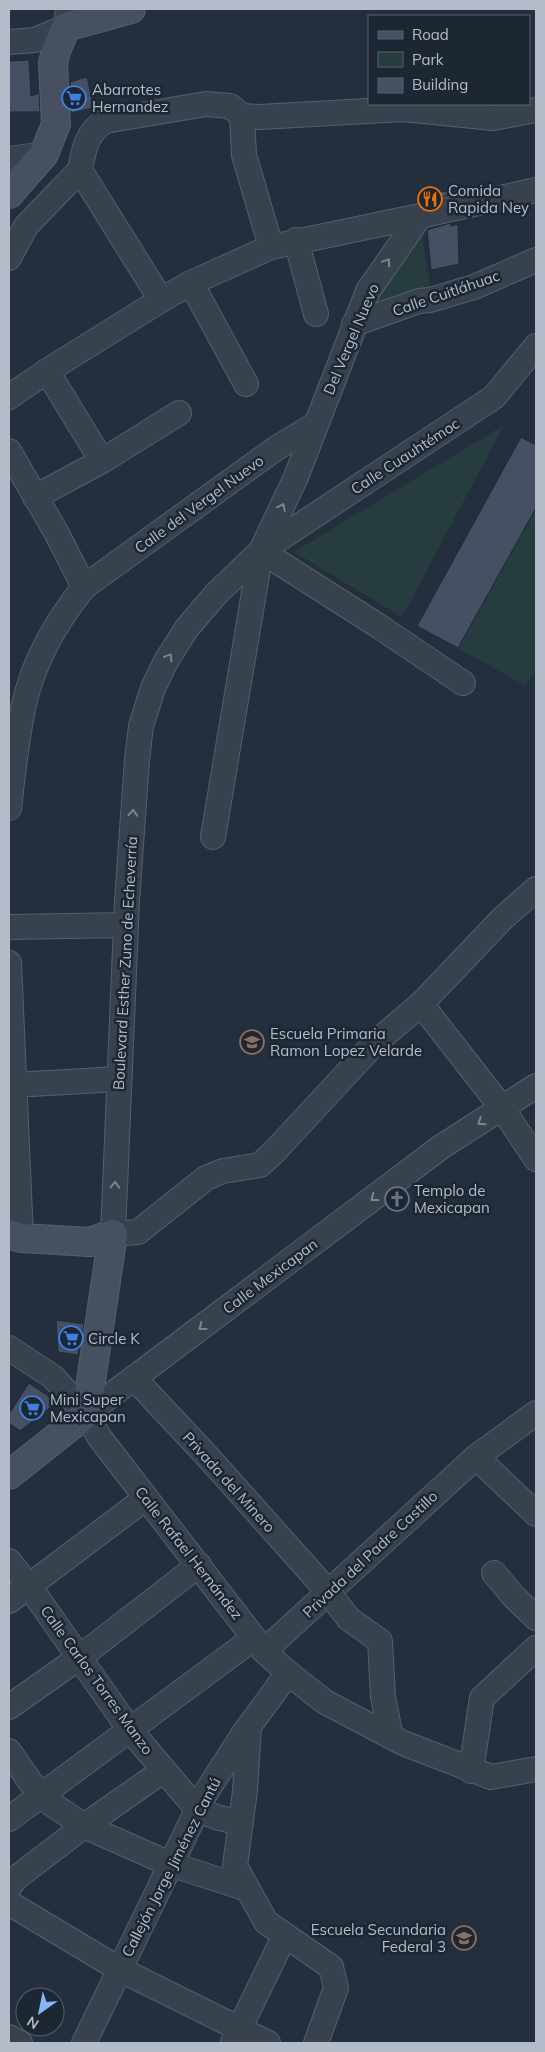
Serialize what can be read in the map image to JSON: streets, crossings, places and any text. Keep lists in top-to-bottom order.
{
  "streets": {
    "street": [
      "Calle Cuitláhuac",
      "Del Vergel Nuevo",
      "Calle Cuauhtémoc",
      "Calle del Vergel Nuevo",
      "Boulevard Esther Zuno de Echeverría",
      "Calle Mexicapan",
      "Privada del Minero",
      "Calle Rafael Hernández",
      "Privada del Padre Castillo",
      "Calle Carlos Torres Manzo",
      "Callejón Jorge Jiménez Cantú"
    ]
  },
  "crossings": [
    ["Calle Cuitláhuac", "Del Vergel Nuevo"],
    ["Del Vergel Nuevo", "Calle Cuauhtémoc"],
    ["Del Vergel Nuevo", "Calle del Vergel Nuevo"],
    ["Del Vergel Nuevo", "Boulevard Esther Zuno de Echeverría"],
    ["Calle Cuauhtémoc", "Boulevard Esther Zuno de Echeverría"],
    ["Boulevard Esther Zuno de Echeverría", "Calle Mexicapan"],
    ["Boulevard Esther Zuno de Echeverría", "Calle Rafael Hernández"],
    ["Calle Mexicapan", "Privada del Minero"],
    ["Calle Mexicapan", "Calle Rafael Hernández"],
    ["Privada del Minero", "Calle Rafael Hernández"],
    ["Calle Rafael Hernández", "Privada del Padre Castillo"],
    ["Calle Rafael Hernández", "Callejón Jorge Jiménez Cantú"],
    ["Privada del Padre Castillo", "Calle Carlos Torres Manzo"],
    ["Calle Carlos Torres Manzo", "Callejón Jorge Jiménez Cantú"]
  ],
  "one_way": ["Del Vergel Nuevo"],
  "places": {
    "supermarket": ["Abarrotes Hernandez", "Circle K", "Mini Super Mexicapan"],
    "restaurant": ["Comida Rapida Ney"],
    "school or university": ["Escuela Primaria Ramon Lopez Velarde", "Escuela Secundaria Federal 3"],
    "church": ["Templo de Mexicapan"]
  },
  "legend": ["Road", "Park", "Building"],
  "north": "bottom left"
}
